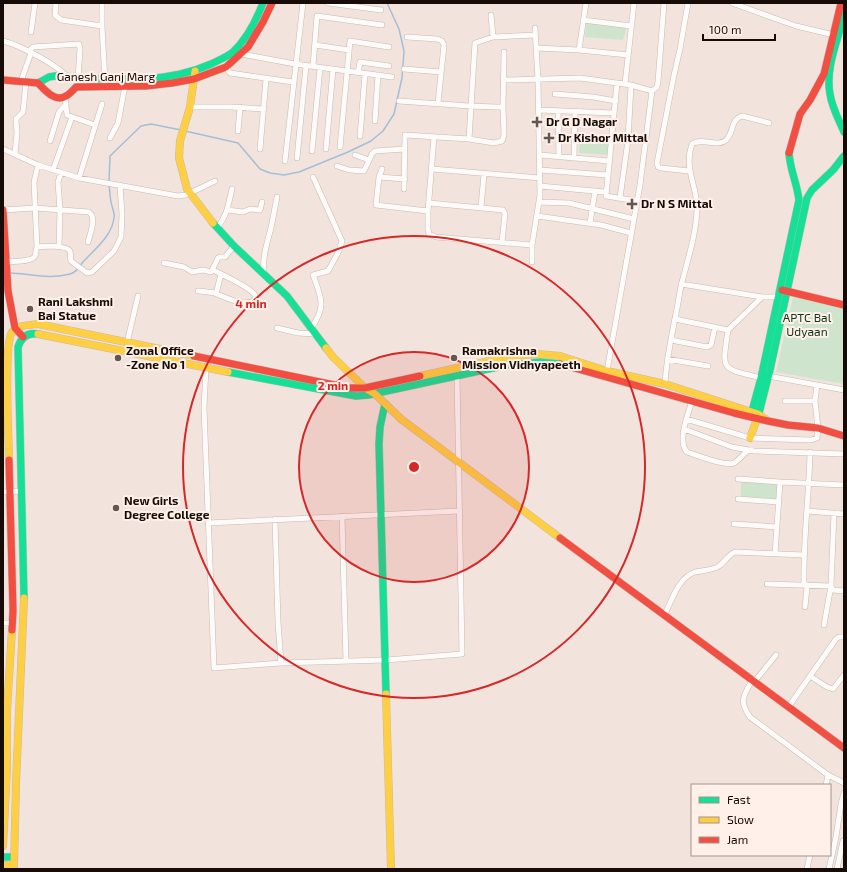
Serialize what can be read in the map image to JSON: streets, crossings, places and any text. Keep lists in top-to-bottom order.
{
  "streets": {
    "main road": ["Ganesh Ganj Marg"]
  },
  "parks": ["APTC Bal Udyaan"],
  "places": {
    "health": ["Dr G D Nagar", "Dr Kishor Mittal", "Dr N S Mittal"],
    "other": [
      "Rani Lakshmi Bai Statue",
      "Zonal Office -Zone No 1",
      "Ramakrishna Mission Vidhyapeeth",
      "New Girls Degree College"
    ]
  },
  "legend": ["Fast", "Slow", "Jam"],
  "scale_bar": "100 m",
  "rings": ["4 min", "2 min"]
}
